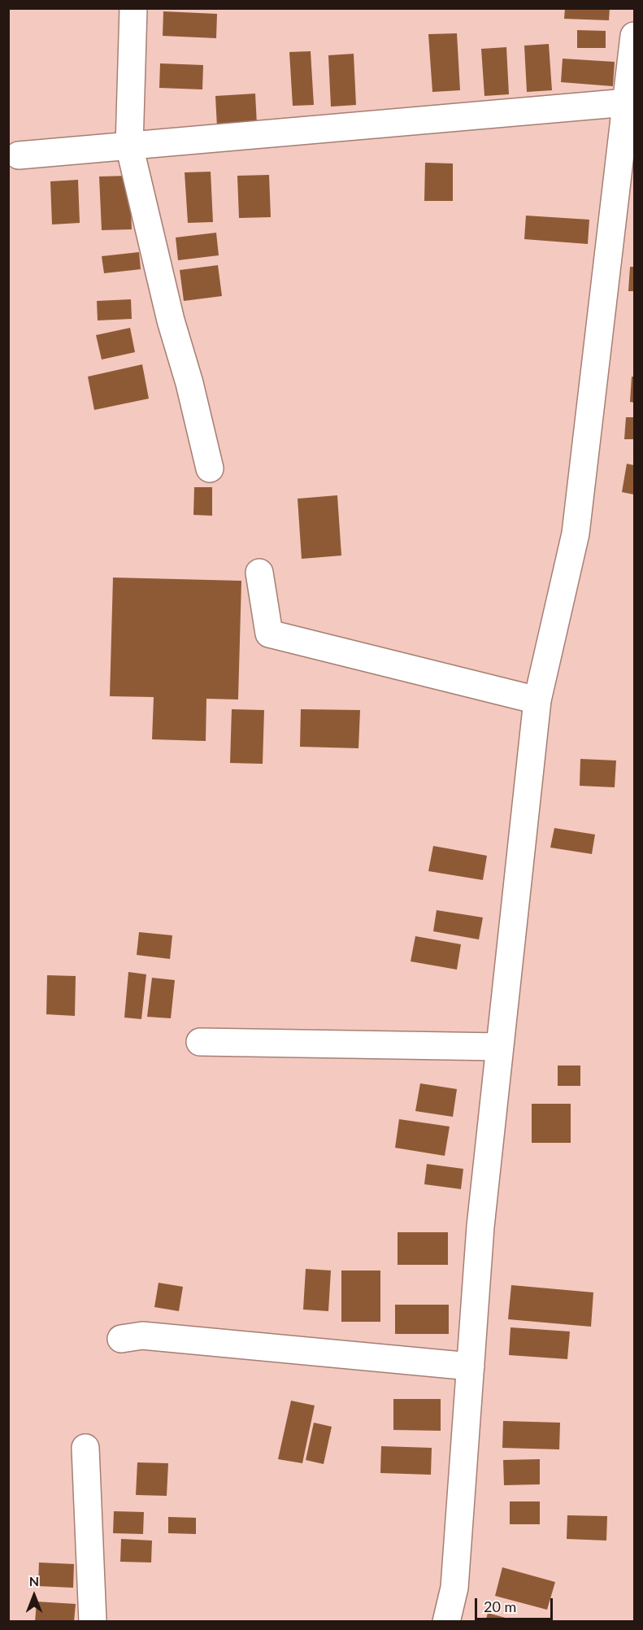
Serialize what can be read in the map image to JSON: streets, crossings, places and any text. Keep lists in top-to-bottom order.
{
  "scale_bar": "20 m",
  "north": "top"
}
